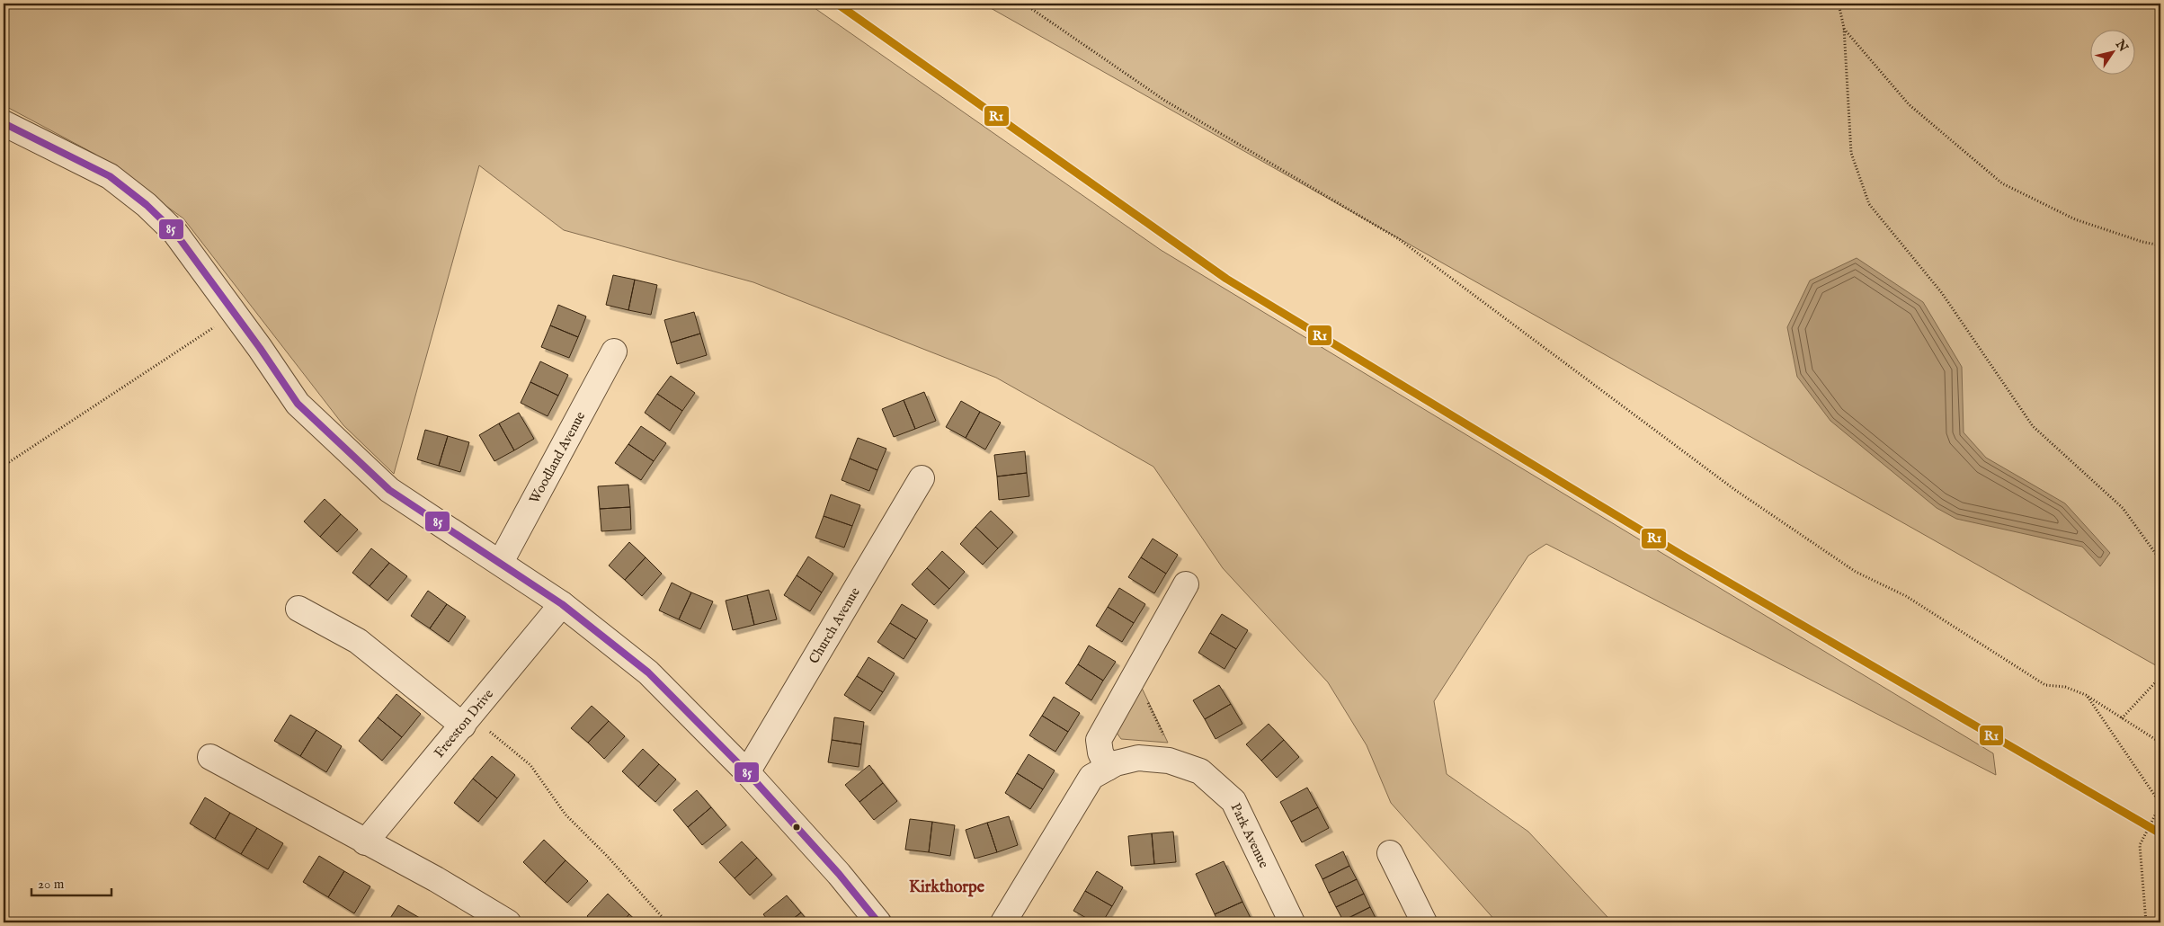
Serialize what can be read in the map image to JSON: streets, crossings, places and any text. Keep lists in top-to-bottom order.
{
  "streets": {
    "street": [
      "Woodland Avenue",
      "Church Avenue",
      "Freeston Drive",
      "Park Avenue"
    ]
  },
  "districts": ["Kirkthorpe"],
  "lines": ["transit line R1", "transit line 85"],
  "scale_bar": "20 m",
  "north": "top right"
}
